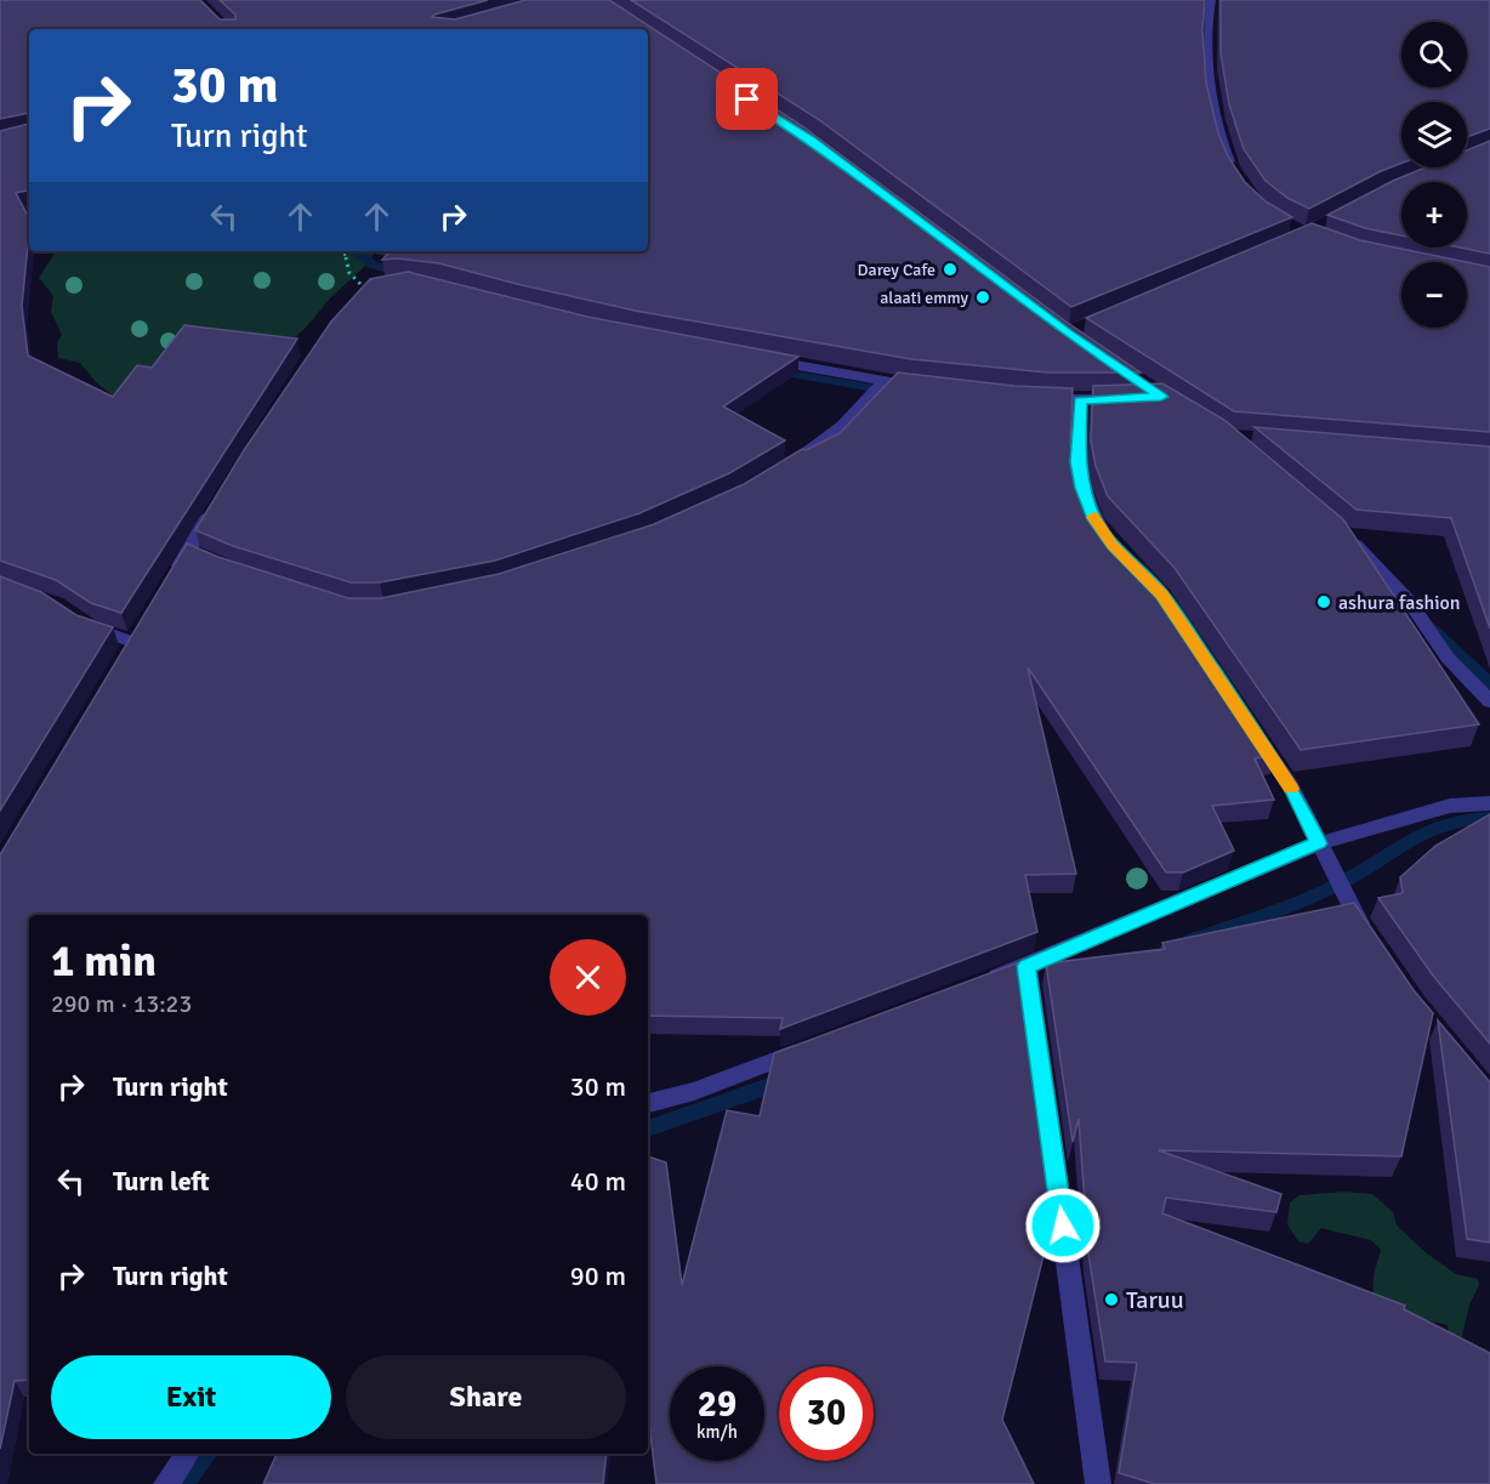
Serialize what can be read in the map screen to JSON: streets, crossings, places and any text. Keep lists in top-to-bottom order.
{
  "places": [
    "Darey Cafe",
    "alaati emmy",
    "ashura fashion",
    "Taruu"
  ],
  "page": {
    "map_buttons": ["+", "−"],
    "turn": ["30 m", "Turn right"],
    "heading": ["1 min", "290 m · 13:23"],
    "list": [
      {
        "name": "Turn right",
        "value": "30 m"
      },
      {
        "name": "Turn left",
        "value": "40 m"
      },
      {
        "name": "Turn right",
        "value": "90 m"
      }
    ],
    "buttons": ["Exit", "Share"],
    "speed": "29 km/h",
    "limit": "30"
  }
}
